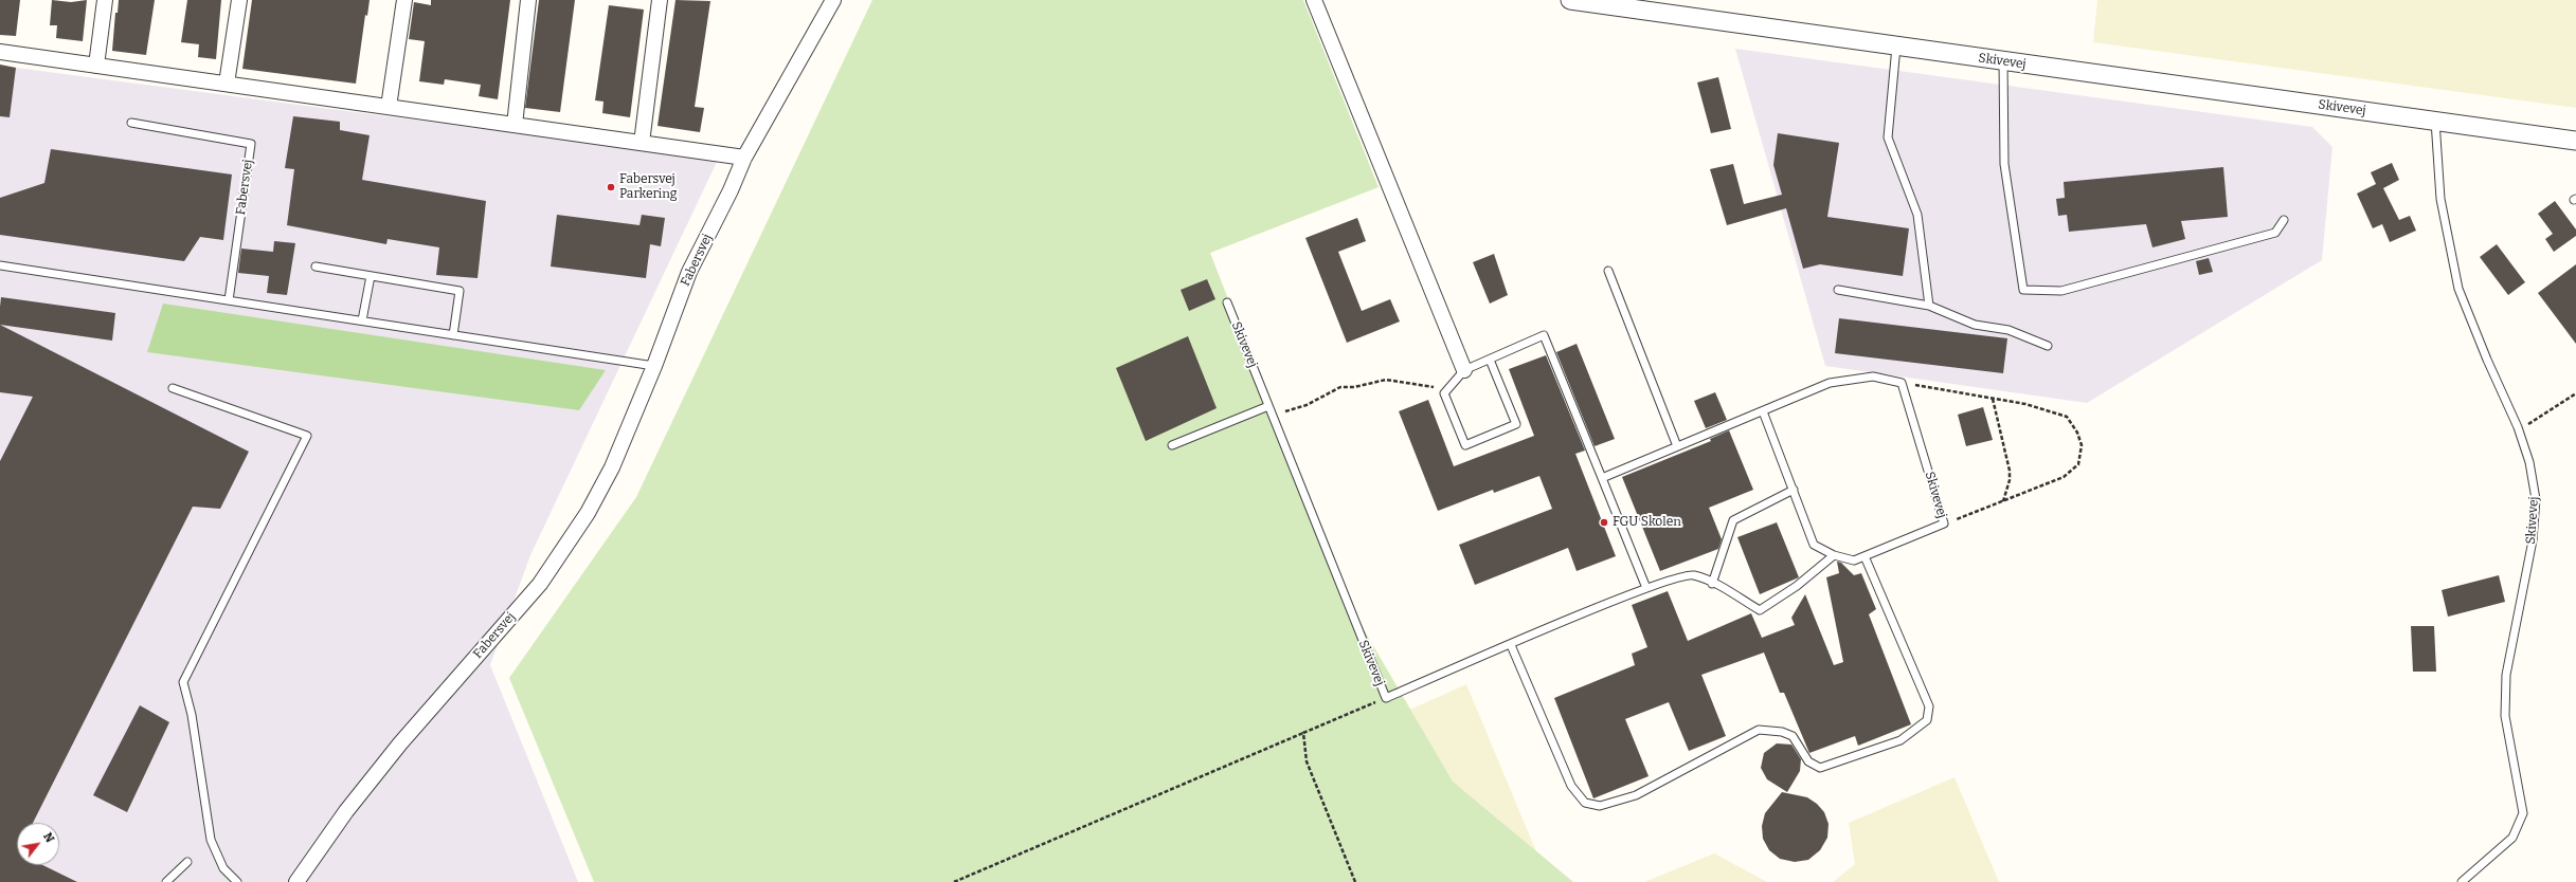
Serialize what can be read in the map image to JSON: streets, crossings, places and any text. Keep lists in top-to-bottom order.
{
  "streets": {
    "street": ["Skivevej", "Fabersvej"]
  },
  "places": ["Fabersvej Parkering", "FGU Skolen"],
  "north": "top right"
}
